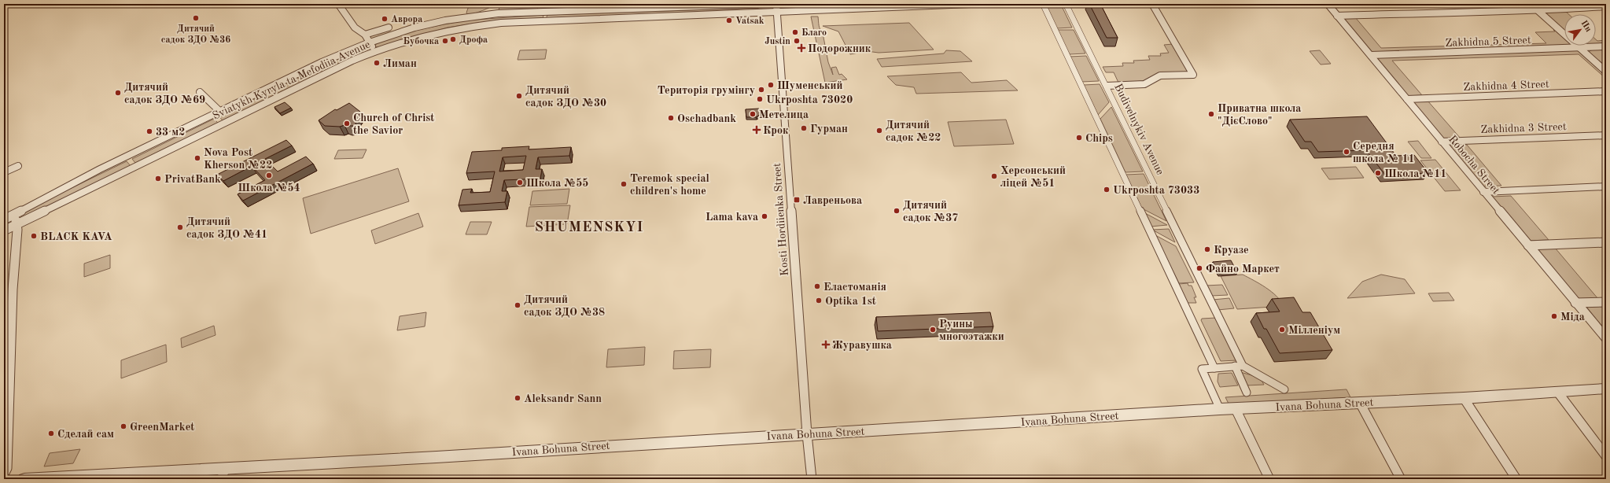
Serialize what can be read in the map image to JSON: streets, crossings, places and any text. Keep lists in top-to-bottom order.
{
  "streets": {
    "street": [
      "Zakhidna 5 Street",
      "Sviatykh Kyryla ta Mefodiia Avenue",
      "Zakhidna 4 Street",
      "Zakhidna 3 Street",
      "Budivelnykiv Avenue",
      "Robocha Street",
      "Kosti Hordiienka Street",
      "Ivana Bohuna Street"
    ]
  },
  "crossings": [
    ["Zakhidna 5 Street", "Robocha Street"],
    ["Sviatykh Kyryla ta Mefodiia Avenue", "Kosti Hordiienka Street"],
    ["Zakhidna 4 Street", "Robocha Street"],
    ["Zakhidna 3 Street", "Robocha Street"],
    ["Kosti Hordiienka Street", "Ivana Bohuna Street"]
  ],
  "districts": ["SHUMENSKYI"],
  "places": {
    "other": [
      "Дитячий садок ЗДО №36",
      "Аврора",
      "Vatsak",
      "Благо",
      "Дрофа",
      "Бубочка",
      "Justin",
      "Лиман",
      "Шуменський",
      "Територія грумінгу",
      "Дитячий садок ЗДО №69",
      "Дитячий садок ЗДО №30",
      "Ukrposhta 73020",
      "Метелица",
      "Приватна школа \"ДієСлово\"",
      "Oschadbank",
      "Church of Christ the Savior",
      "Гурман",
      "Дитячий садок №22",
      "33 м2",
      "Chips",
      "Середня школа № 11",
      "Nova Post Kherson №22",
      "Школа №11",
      "Школа №54",
      "Херсонський ліцей №51",
      "PrivatBank",
      "Школа №55",
      "Teremok special children's home",
      "Ukrposhta 73033",
      "Дитячий садок №37",
      "Lama kava",
      "Дитячий садок ЗДО №41",
      "BLACK KAVA",
      "Круазе",
      "Файно Маркет",
      "Еластоманія",
      "Оptika 1st",
      "Дитячий садок ЗДО №38",
      "Міда",
      "Руины многоэтажки",
      "Мілленіум",
      "Aleksandr Sann",
      "GreenMarket",
      "Сделай сам"
    ],
    "health": ["Подорожник", "Крок", "Журавушка"],
    "transit": ["Лавреньова"]
  },
  "north": "top right"
}
